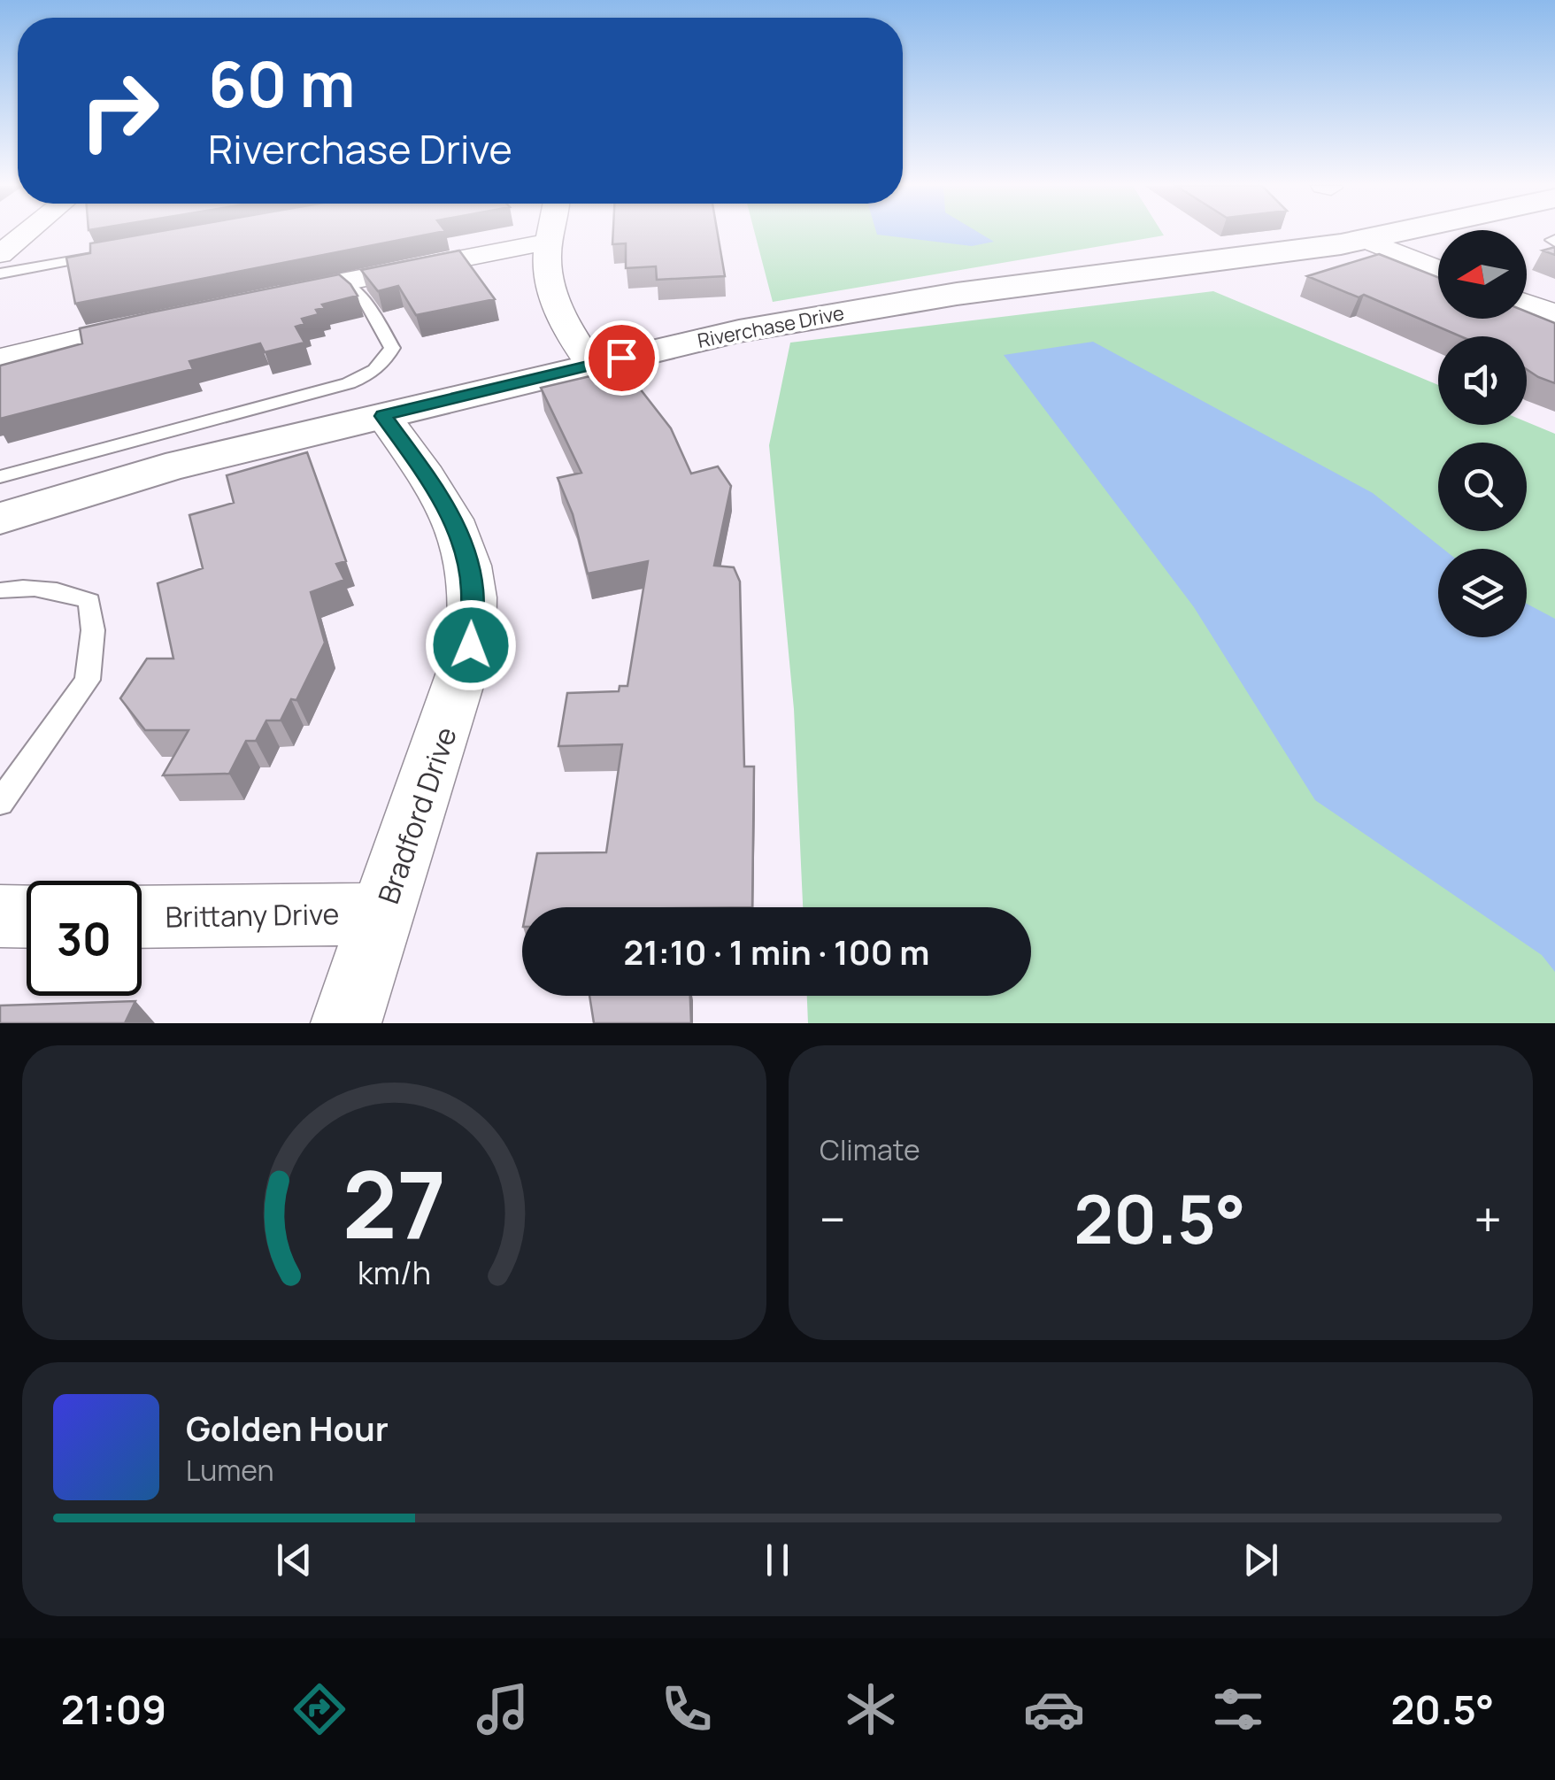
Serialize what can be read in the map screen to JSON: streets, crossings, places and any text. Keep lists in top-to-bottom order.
{
  "streets": {
    "street": ["Riverchase Drive", "Bradford Drive", "Brittany Drive"]
  },
  "crossings": [
    ["Riverchase Drive", "Bradford Drive"],
    ["Bradford Drive", "Brittany Drive"]
  ],
  "north": "left",
  "page": {
    "turn": ["60 m", "Riverchase Drive"],
    "limit": "30",
    "trip": "21:10 · 1 min · 100 m",
    "tile": "Climate",
    "heat": ["−", "20.5°", "+"],
    "song": ["Golden Hour", "Lumen"],
    "tabs": ["21:09", "20.5°"],
    "gauge": ["27", "km/h"]
  }
}
